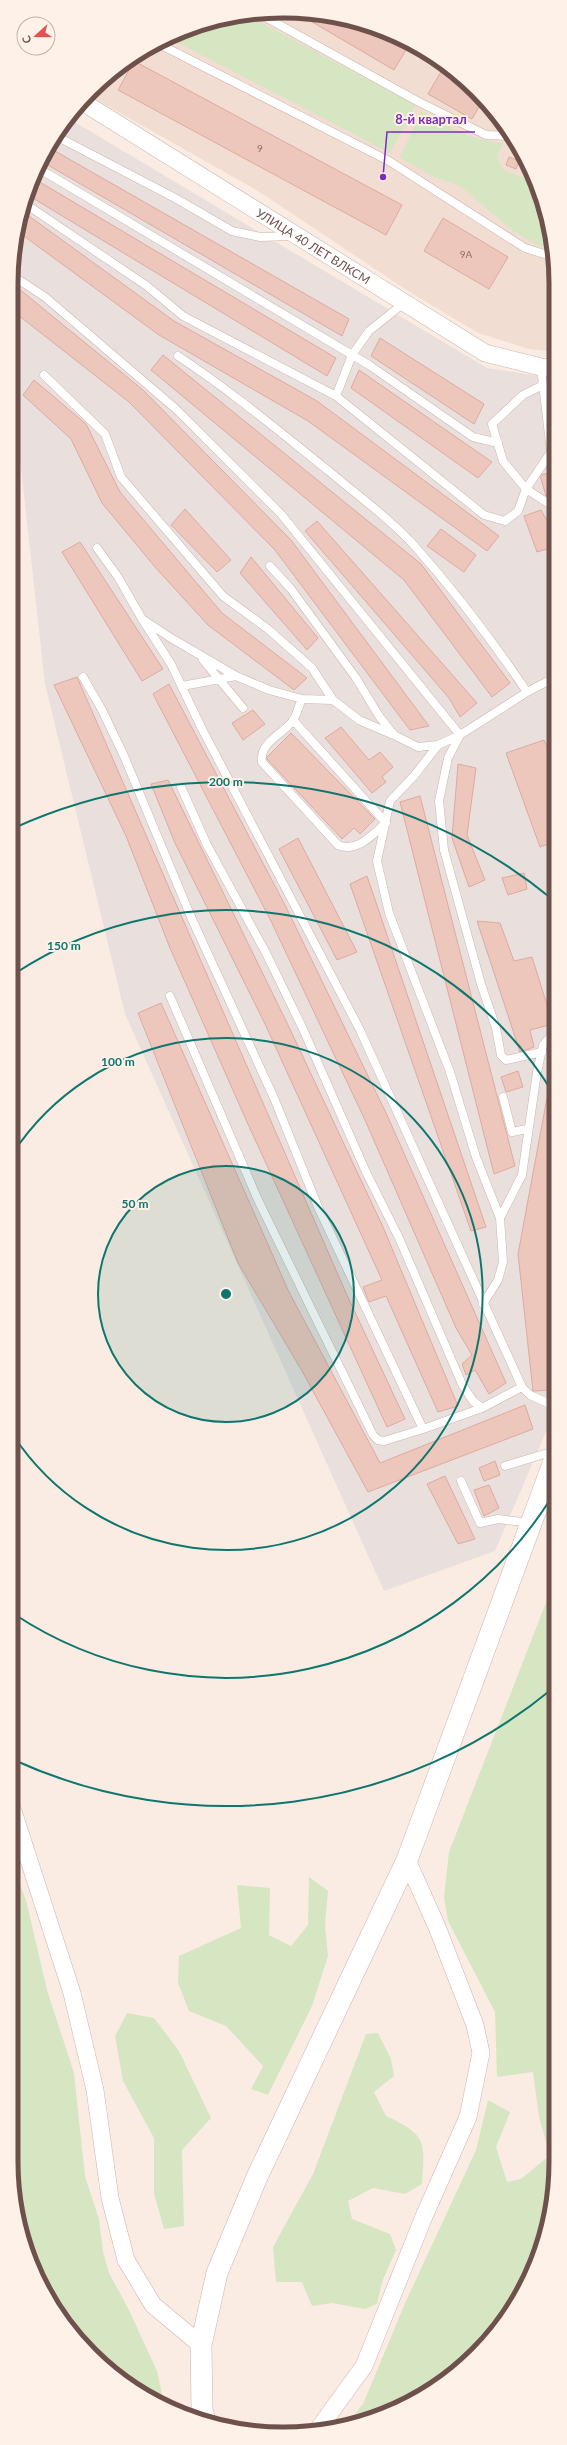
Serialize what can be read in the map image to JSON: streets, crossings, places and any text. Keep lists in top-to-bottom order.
{
  "streets": {
    "street": ["УЛИЦА 40 ЛЕТ ВЛКСМ"]
  },
  "places": ["8-й квартал"],
  "house_numbers": ["9", "9А"],
  "north": "left",
  "rings": [
    "200 m",
    "150 m",
    "100 m",
    "50 m"
  ]
}
